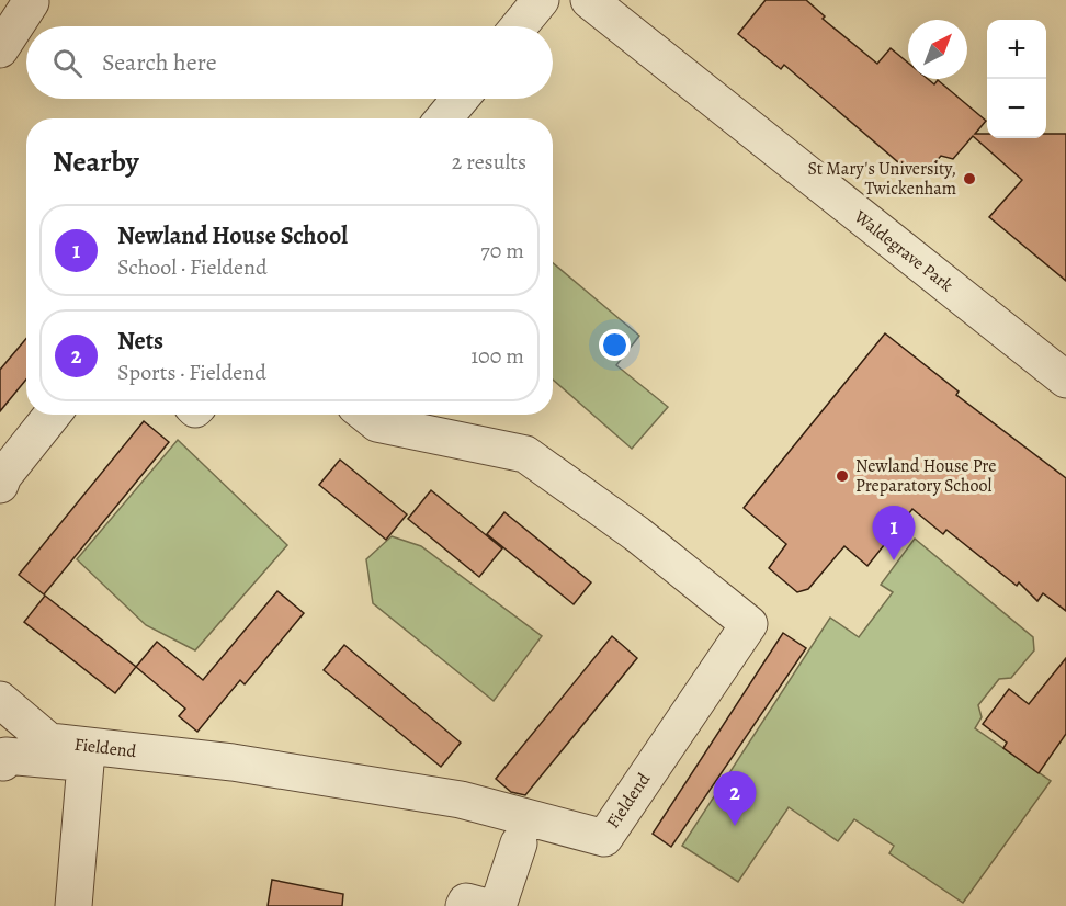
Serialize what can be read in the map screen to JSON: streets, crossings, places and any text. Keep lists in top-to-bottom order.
{
  "streets": {
    "street": ["Waldegrave Park", "Fieldend"]
  },
  "places": ["St Mary's University, Twickenham", "Newland House Pre Preparatory School"],
  "north": "top right",
  "page": {
    "map_buttons": ["+", "−"],
    "search": "Search here",
    "heading": ["Nearby", "2 results"],
    "list": [
      {
        "mark": "1",
        "name": "Newland House School",
        "note": "School · Fieldend",
        "value": "70 m"
      },
      {
        "mark": "2",
        "name": "Nets",
        "note": "Sports · Fieldend",
        "value": "100 m"
      }
    ],
    "pins": ["1", "2"]
  }
}
